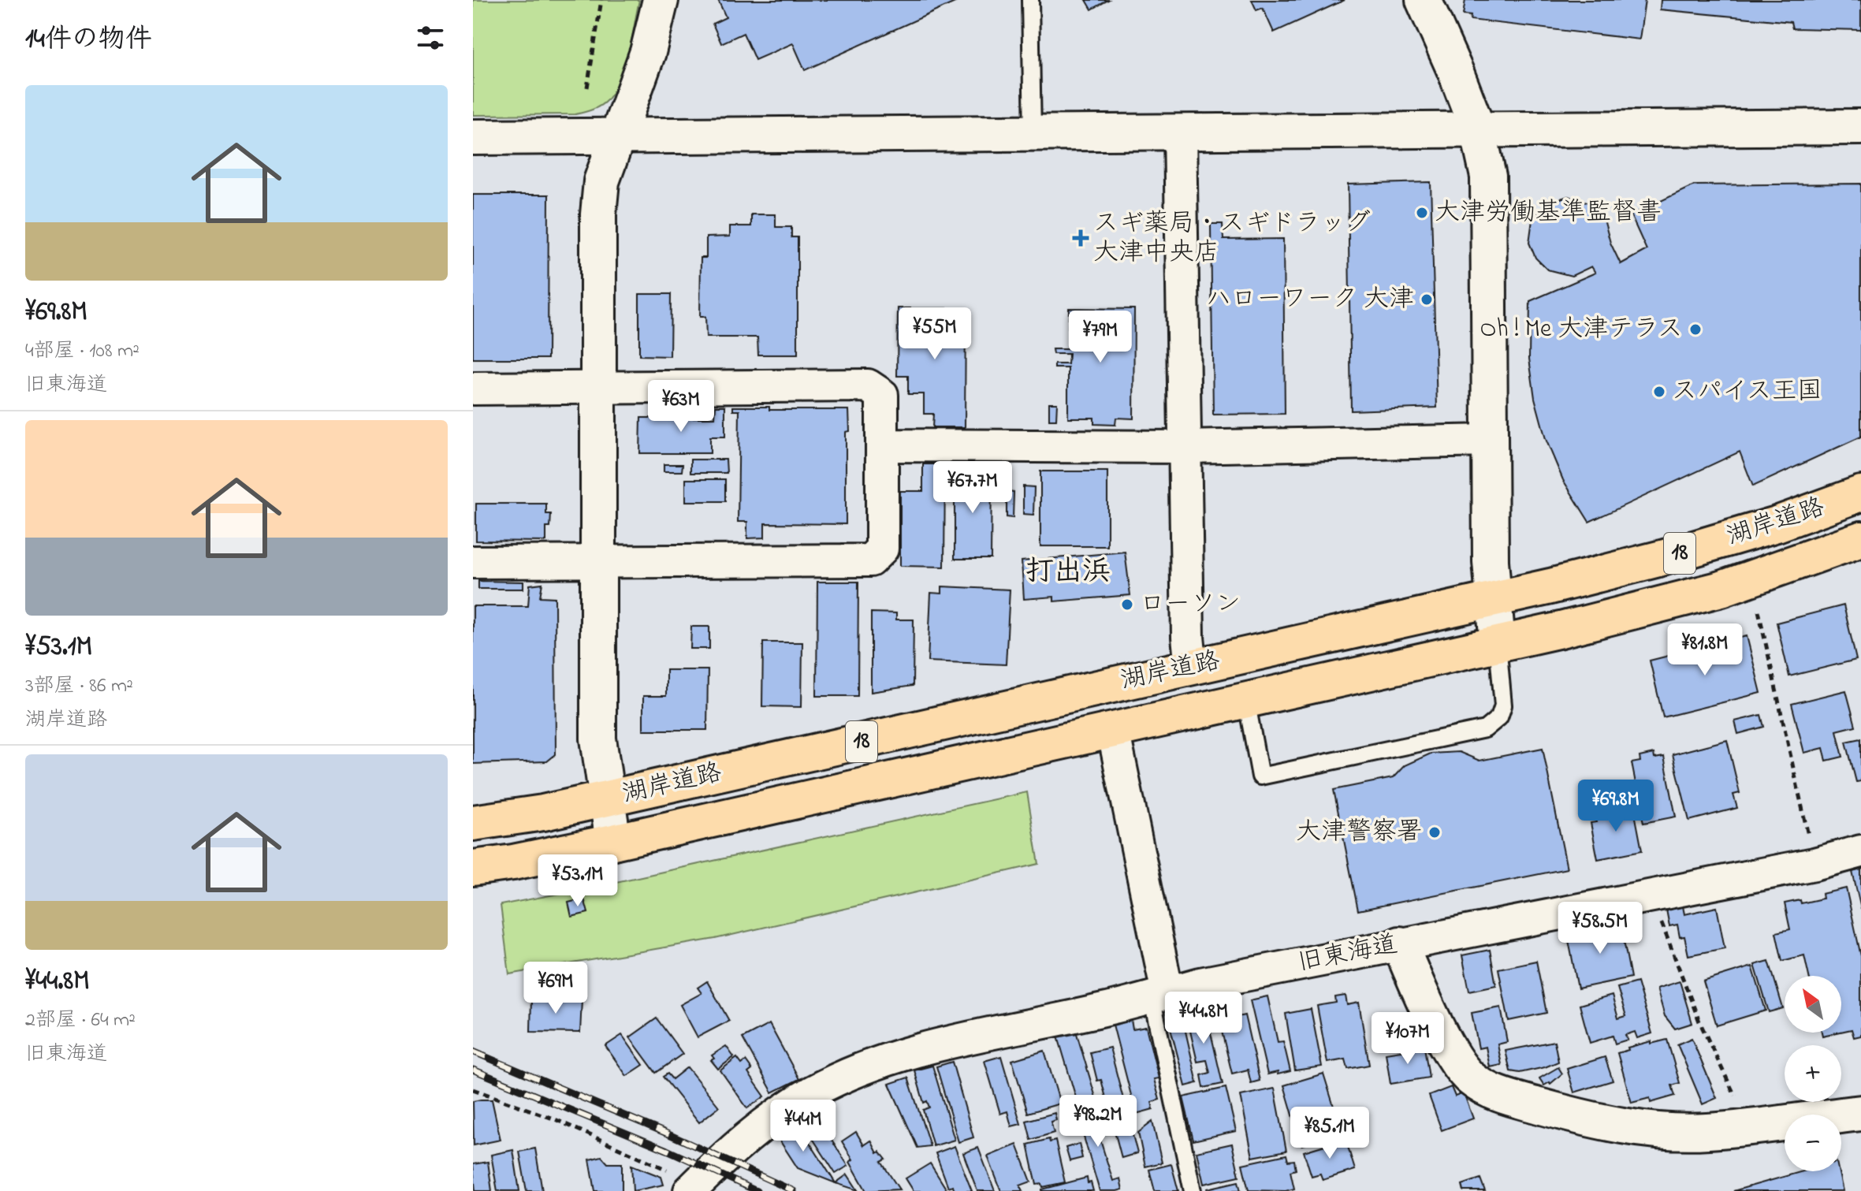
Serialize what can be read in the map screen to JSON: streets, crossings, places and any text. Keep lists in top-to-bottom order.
{
  "streets": {
    "main road": ["湖岸道路", "18"],
    "street": ["旧東海道"]
  },
  "districts": ["打出浜"],
  "places": {
    "other": [
      "大津労働基準監督書",
      "ハローワーク 大津",
      "Oh ! Me 大津テラス",
      "スパイス王国",
      "ローソン",
      "大津警察署"
    ],
    "health": ["スギ薬局・スギドラッグ 大津中央店"]
  },
  "north": "top left",
  "page": {
    "heading": "14件の物件",
    "list": [
      {
        "name": "¥69.8M",
        "note": "4部屋 · 108 m² · 旧東海道"
      },
      {
        "name": "¥53.1M",
        "note": "3部屋 · 86 m² · 湖岸道路"
      },
      {
        "name": "¥44.8M",
        "note": "2部屋 · 64 m² · 旧東海道"
      }
    ],
    "price": [
      "¥55M",
      "¥79M",
      "¥63M",
      "¥67.7M",
      "¥81.8M",
      "¥69.8M",
      "¥53.1M",
      "¥58.5M",
      "¥69M",
      "¥44.8M",
      "¥107M",
      "¥98.2M",
      "¥44M",
      "¥85.1M"
    ],
    "map_buttons": ["+", "−"]
  }
}
